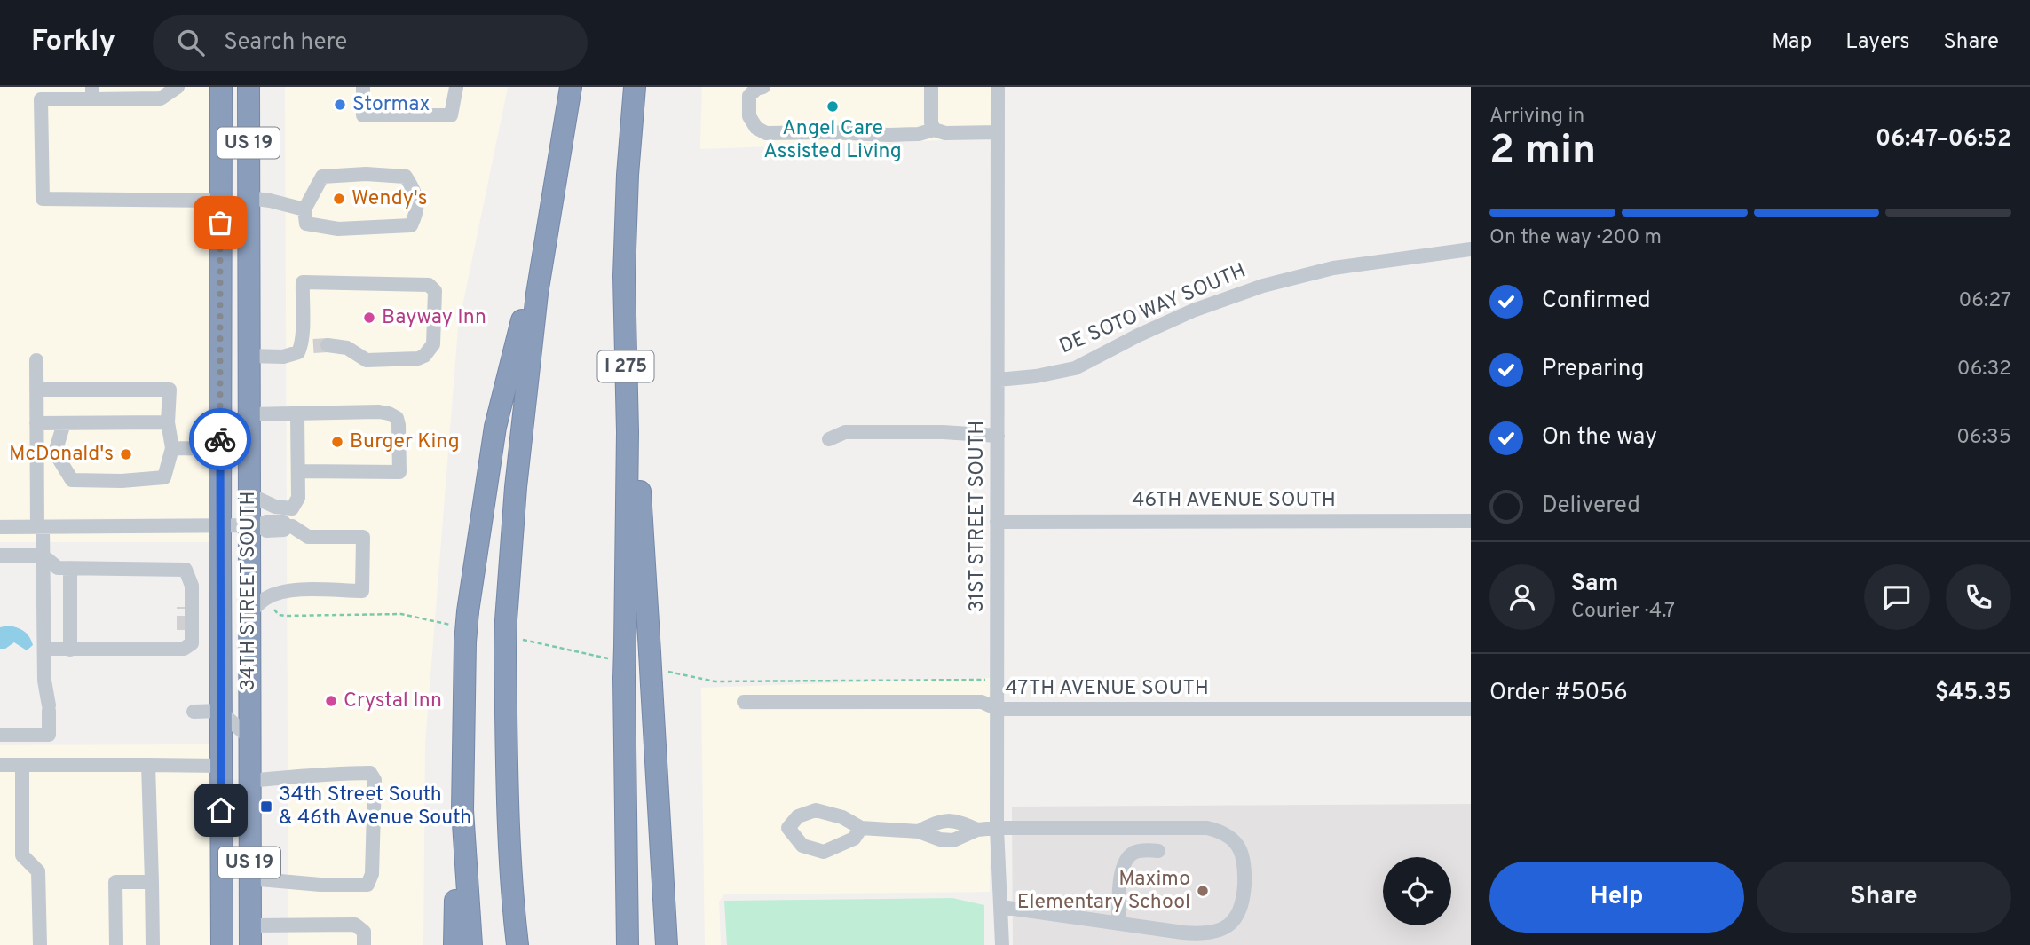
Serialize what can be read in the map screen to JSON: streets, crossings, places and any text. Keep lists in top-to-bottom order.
{
  "streets": {
    "highway": ["US 19", "I 275", "34TH STREET SOUTH"],
    "street": [
      "DE SOTO WAY SOUTH",
      "46TH AVENUE SOUTH",
      "31ST STREET SOUTH",
      "47TH AVENUE SOUTH"
    ]
  },
  "crossings": [
    ["DE SOTO WAY SOUTH", "31ST STREET SOUTH"],
    ["46TH AVENUE SOUTH", "31ST STREET SOUTH"],
    ["31ST STREET SOUTH", "47TH AVENUE SOUTH"]
  ],
  "places": {
    "other": [
      "Stormax",
      "Angel Care Assisted Living",
      "Wendy's",
      "Bayway Inn",
      "Burger King",
      "McDonald's",
      "Crystal Inn",
      "Maximo Elementary School"
    ],
    "transit": ["34th Street South & 46th Avenue South"]
  },
  "page": {
    "header": "Forkly",
    "search": "Search here",
    "nav": ["Map", "Layers", "Share"],
    "heading": ["2 min", "Arriving in", "06:47–06:52"],
    "panel": [
      "Sam",
      "Courier · 4.7",
      "Order #5056",
      "$45.35"
    ],
    "bar": "On the way · 200 m",
    "list": [
      ["Confirmed", "06:27"],
      ["Preparing", "06:32"],
      ["On the way", "06:35"],
      "Delivered"
    ],
    "buttons": ["Help", "Share"]
  }
}
